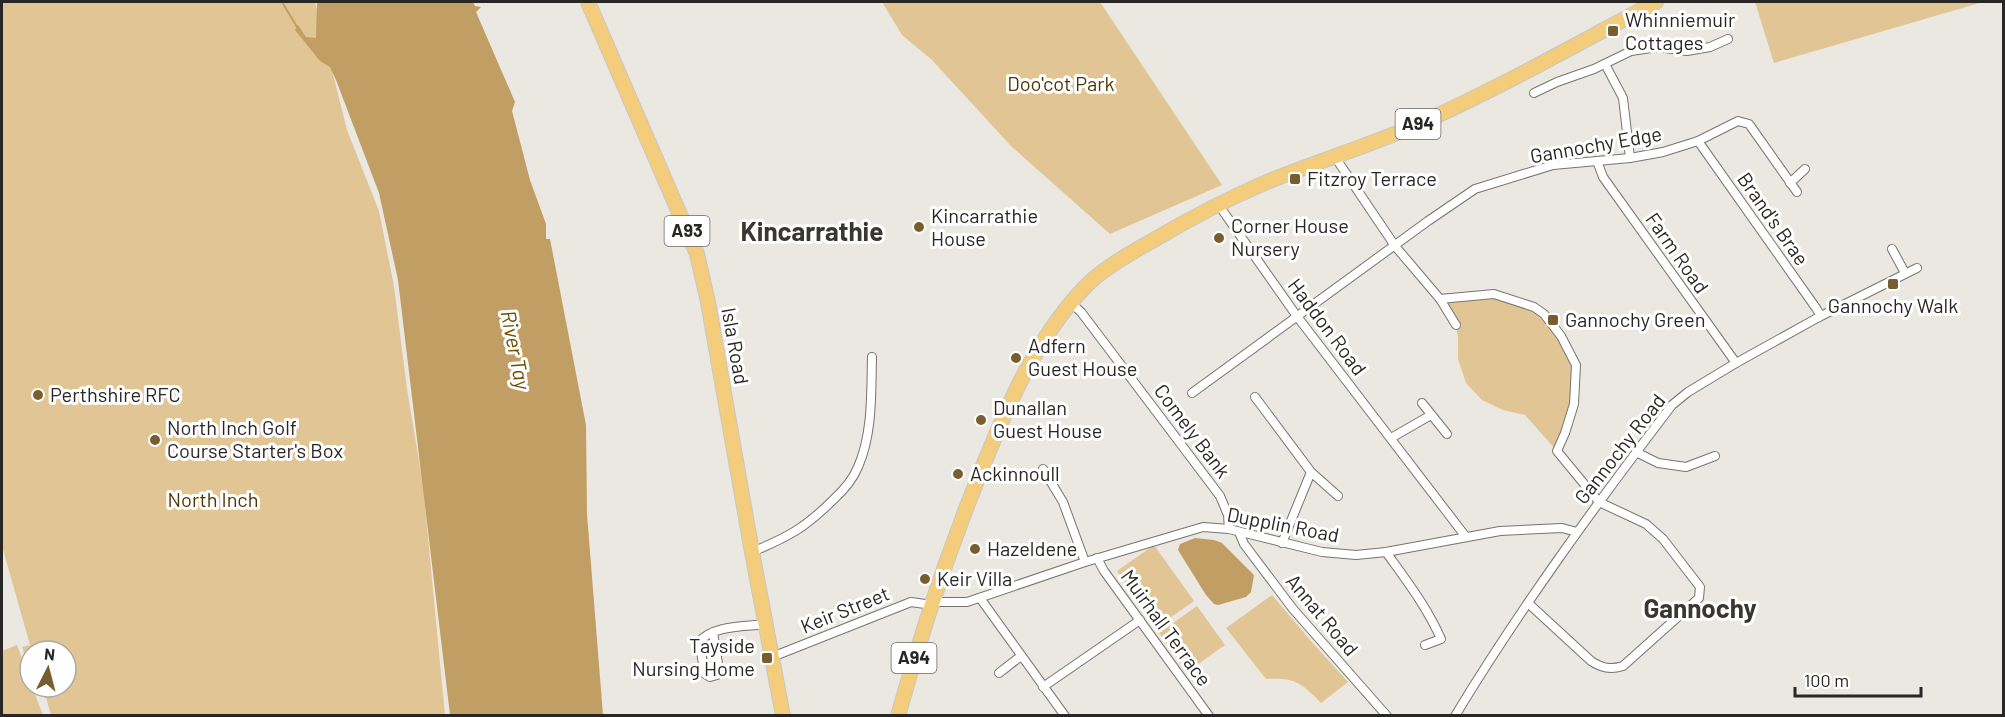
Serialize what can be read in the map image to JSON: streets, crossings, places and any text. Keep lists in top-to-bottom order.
{
  "streets": {
    "main road": ["A94", "A93", "Isla Road"],
    "street": [
      "Gannochy Edge",
      "Brand's Brae",
      "Farm Road",
      "Haddon Road",
      "Comely Bank",
      "Gannochy Road",
      "Dupplin Road",
      "Keir Street",
      "Annat Road",
      "Muirhall Terrace"
    ]
  },
  "crossings": [
    ["A94", "Haddon Road"],
    ["A94", "Comely Bank"],
    ["A94", "Dupplin Road"],
    ["A94", "Keir Street"],
    ["Gannochy Edge", "Brand's Brae"],
    ["Gannochy Edge", "Farm Road"],
    ["Gannochy Edge", "Haddon Road"],
    ["Brand's Brae", "Gannochy Road"],
    ["Farm Road", "Gannochy Road"],
    ["Haddon Road", "Dupplin Road"],
    ["Isla Road", "Keir Street"],
    ["Comely Bank", "Dupplin Road"],
    ["Gannochy Road", "Dupplin Road"],
    ["Dupplin Road", "Keir Street"],
    ["Dupplin Road", "Annat Road"],
    ["Dupplin Road", "Muirhall Terrace"]
  ],
  "districts": ["Kincarrathie", "Gannochy"],
  "water": ["River Tay"],
  "parks": ["Doo'cot Park", "North Inch"],
  "places": {
    "transit": [
      "Whinniemuir Cottages",
      "Fitzroy Terrace",
      "Gannochy Walk",
      "Gannochy Green",
      "Tayside Nursing Home"
    ],
    "other": [
      "Kincarrathie House",
      "Corner House Nursery",
      "Adfern Guest House",
      "Perthshire RFC",
      "Dunallan Guest House",
      "North Inch Golf Course Starter's Box",
      "Ackinnoull",
      "Hazeldene",
      "Keir Villa"
    ]
  },
  "scale_bar": "100 m",
  "north": "top"
}
